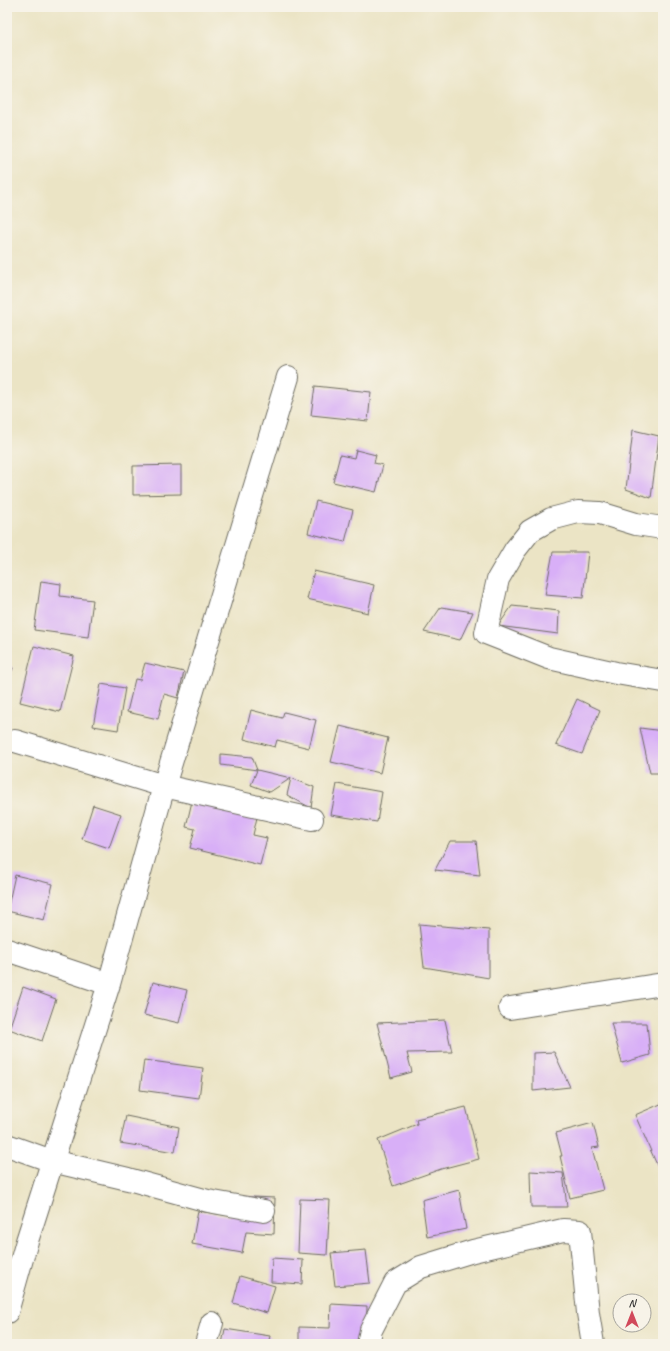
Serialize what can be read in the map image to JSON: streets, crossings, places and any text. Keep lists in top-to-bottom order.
{
  "north": "top"
}
